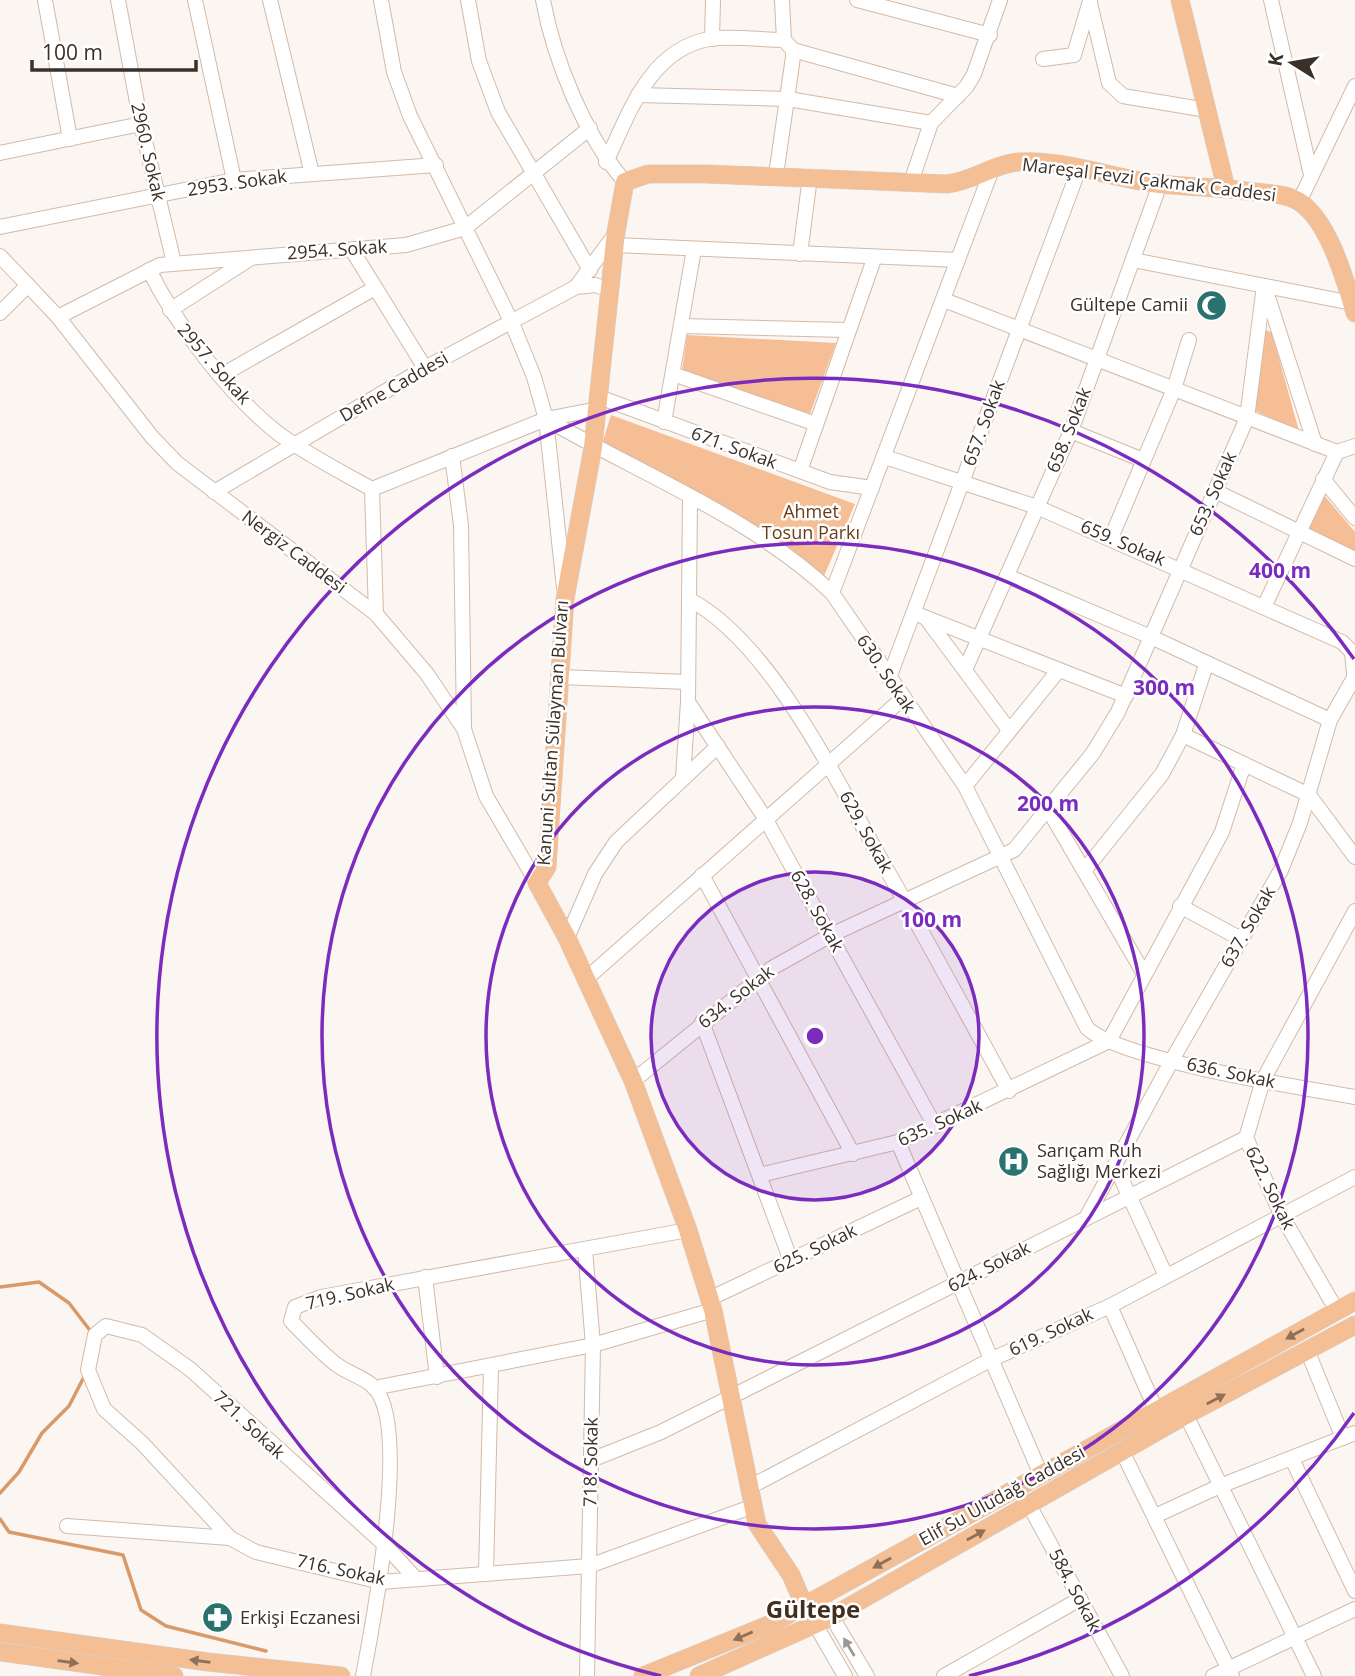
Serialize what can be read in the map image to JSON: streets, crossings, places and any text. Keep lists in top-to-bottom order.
{
  "streets": {
    "main road": ["Mareşal Fevzi Çakmak Caddesi", "Kanuni Sultan Sülayman Bulvarı", "Elif Su Uludağ Caddesi"],
    "street": [
      "2960. Sokak",
      "2953. Sokak",
      "2954. Sokak",
      "2957. Sokak",
      "Defne Caddesi",
      "657. Sokak",
      "658. Sokak",
      "671. Sokak",
      "653. Sokak",
      "659. Sokak",
      "Nergiz Caddesi",
      "630. Sokak",
      "629. Sokak",
      "628. Sokak",
      "637. Sokak",
      "634. Sokak",
      "636. Sokak",
      "635. Sokak",
      "622. Sokak",
      "625. Sokak",
      "624. Sokak",
      "719. Sokak",
      "619. Sokak",
      "721. Sokak",
      "718. Sokak",
      "716. Sokak",
      "584. Sokak"
    ]
  },
  "crossings": [
    ["2960. Sokak", "2953. Sokak"],
    ["2960. Sokak", "2954. Sokak"],
    ["Mareşal Fevzi Çakmak Caddesi", "657. Sokak"],
    ["Mareşal Fevzi Çakmak Caddesi", "658. Sokak"],
    ["2953. Sokak", "Kanuni Sultan Sülayman Bulvarı"],
    ["2954. Sokak", "2957. Sokak"],
    ["2954. Sokak", "Nergiz Caddesi"],
    ["2954. Sokak", "Kanuni Sultan Sülayman Bulvarı"],
    ["2957. Sokak", "Defne Caddesi"],
    ["Defne Caddesi", "Nergiz Caddesi"],
    ["Defne Caddesi", "Kanuni Sultan Sülayman Bulvarı"],
    ["657. Sokak", "659. Sokak"],
    ["657. Sokak", "630. Sokak"],
    ["658. Sokak", "659. Sokak"],
    ["653. Sokak", "659. Sokak"],
    ["653. Sokak", "630. Sokak"],
    ["653. Sokak", "634. Sokak"],
    ["659. Sokak", "637. Sokak"],
    ["Nergiz Caddesi", "Kanuni Sultan Sülayman Bulvarı"],
    ["630. Sokak", "Kanuni Sultan Sülayman Bulvarı"],
    ["630. Sokak", "634. Sokak"],
    ["630. Sokak", "636. Sokak"],
    ["630. Sokak", "635. Sokak"],
    ["Kanuni Sultan Sülayman Bulvarı", "634. Sokak"],
    ["Kanuni Sultan Sülayman Bulvarı", "625. Sokak"],
    ["Kanuni Sultan Sülayman Bulvarı", "624. Sokak"],
    ["Kanuni Sultan Sülayman Bulvarı", "719. Sokak"],
    ["Kanuni Sultan Sülayman Bulvarı", "619. Sokak"],
    ["Kanuni Sultan Sülayman Bulvarı", "Elif Su Uludağ Caddesi"],
    ["Kanuni Sultan Sülayman Bulvarı", "716. Sokak"],
    ["629. Sokak", "634. Sokak"],
    ["629. Sokak", "635. Sokak"],
    ["628. Sokak", "634. Sokak"],
    ["628. Sokak", "635. Sokak"],
    ["637. Sokak", "636. Sokak"],
    ["637. Sokak", "624. Sokak"],
    ["636. Sokak", "635. Sokak"],
    ["636. Sokak", "622. Sokak"],
    ["622. Sokak", "624. Sokak"],
    ["622. Sokak", "619. Sokak"],
    ["622. Sokak", "Elif Su Uludağ Caddesi"],
    ["625. Sokak", "719. Sokak"],
    ["625. Sokak", "718. Sokak"],
    ["624. Sokak", "718. Sokak"],
    ["719. Sokak", "718. Sokak"],
    ["721. Sokak", "716. Sokak"],
    ["718. Sokak", "716. Sokak"],
    ["Elif Su Uludağ Caddesi", "584. Sokak"]
  ],
  "districts": ["Gültepe"],
  "parks": ["Ahmet Tosun Parkı"],
  "places": {
    "mosque": ["Gültepe Camii"],
    "hospital": ["Sarıçam Ruh Sağlığı Merkezi"],
    "pharmacy": ["Erkişi Eczanesi"]
  },
  "scale_bar": "100 m",
  "north": "left",
  "rings": [
    "400 m",
    "300 m",
    "200 m",
    "100 m"
  ]
}
